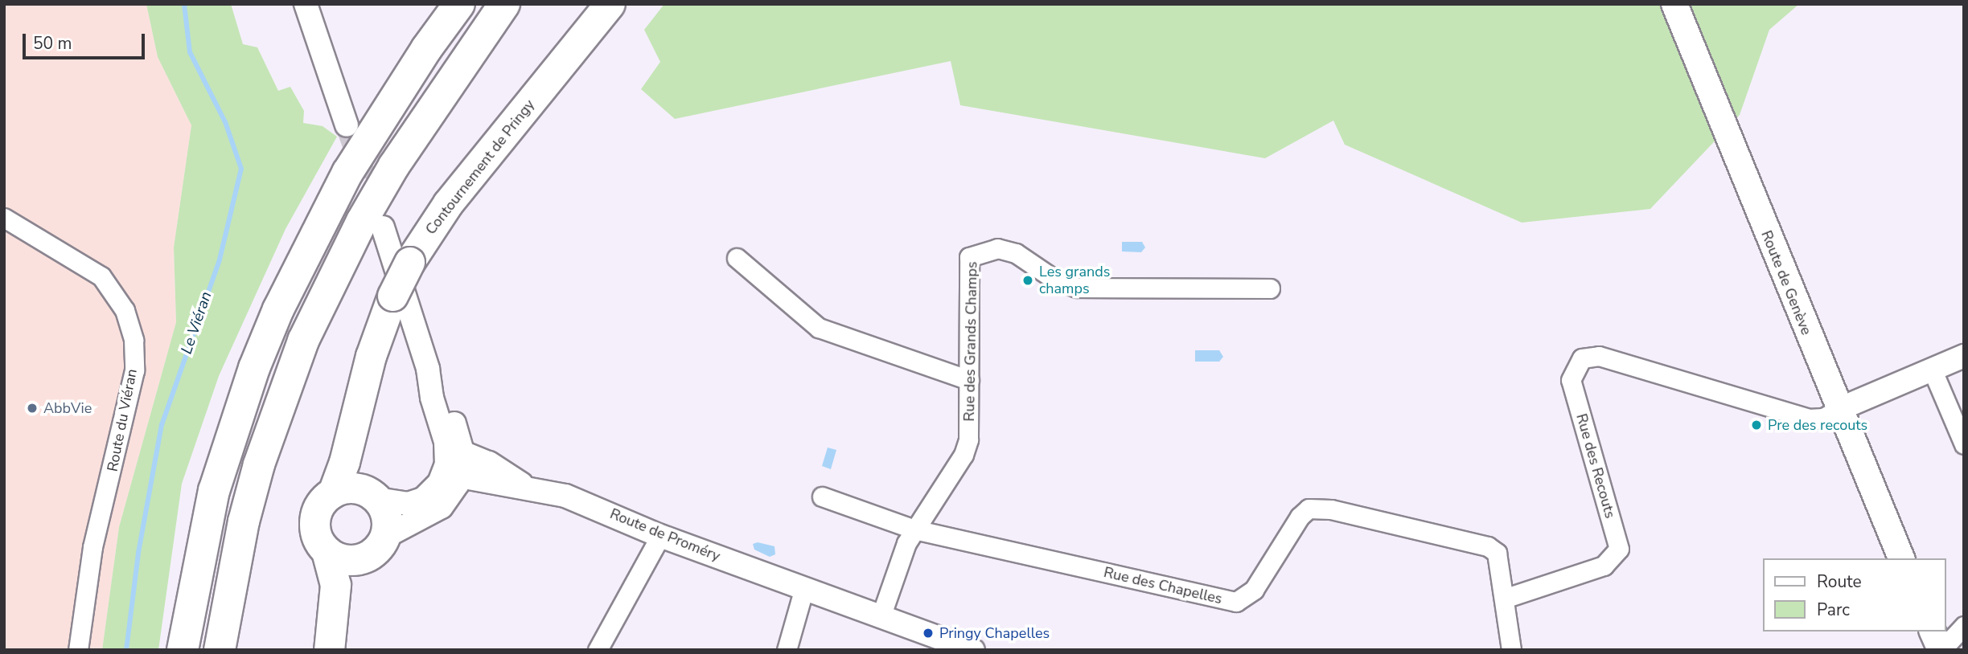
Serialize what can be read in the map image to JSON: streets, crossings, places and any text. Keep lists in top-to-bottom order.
{
  "streets": {
    "highway": ["Contournement de Pringy"],
    "main road": ["Route de Genève"],
    "street": [
      "Rue des Grands Champs",
      "Route du Viéran",
      "Rue des Recouts",
      "Route de Proméry",
      "Rue des Chapelles"
    ]
  },
  "crossings": [
    ["Route de Genève", "Rue des Recouts"],
    ["Rue des Grands Champs", "Route de Proméry"],
    ["Rue des Grands Champs", "Rue des Chapelles"],
    ["Rue des Recouts", "Rue des Chapelles"]
  ],
  "water": ["Le Viéran"],
  "places": [
    "Les grands champs",
    "AbbVie",
    "Pre des recouts",
    "Pringy Chapelles"
  ],
  "legend": ["Route", "Parc"],
  "scale_bar": "50 m"
}
